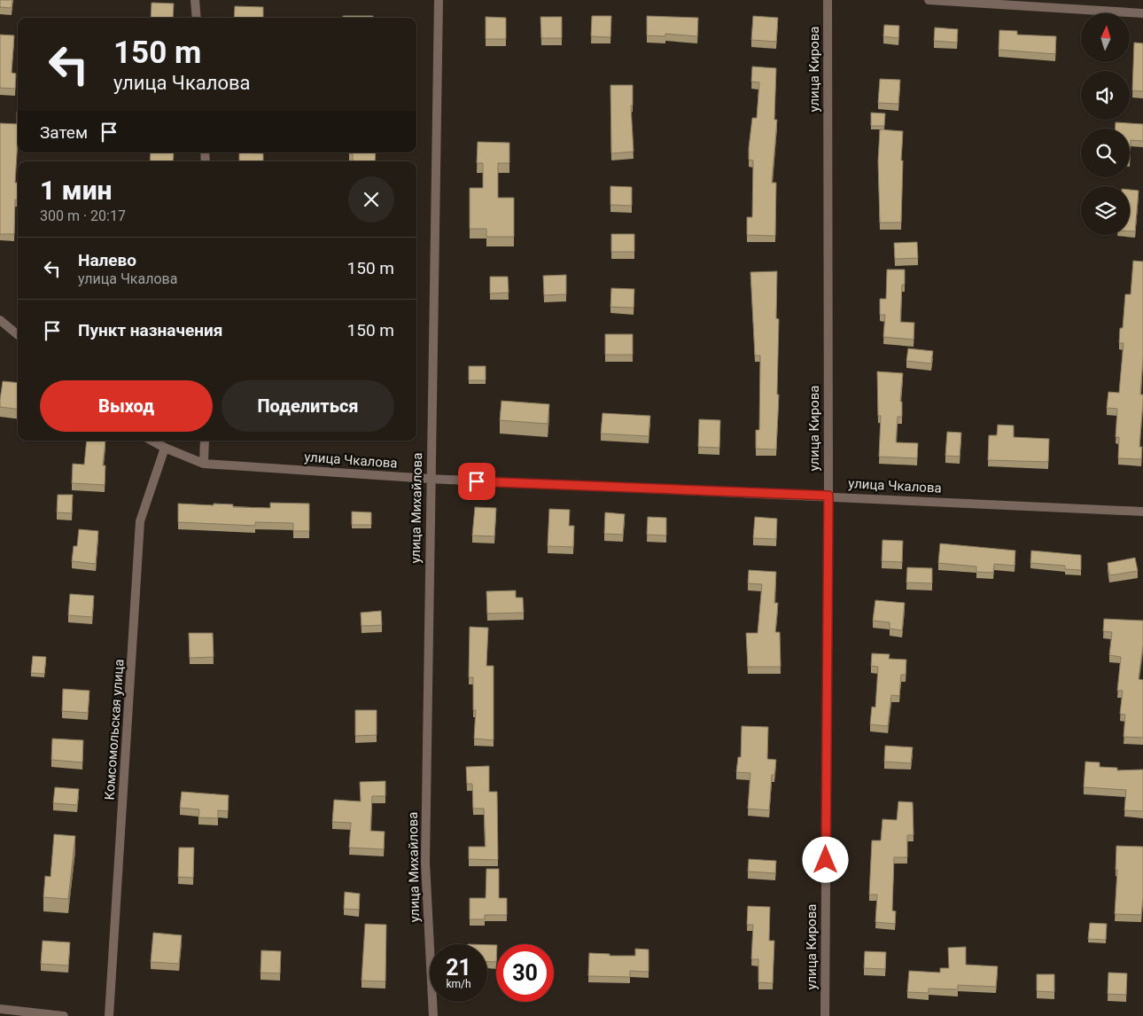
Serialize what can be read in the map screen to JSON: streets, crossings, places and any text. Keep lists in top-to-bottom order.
{
  "streets": {
    "street": [
      "улица Кирова",
      "улица Чкалова",
      "улица Михайлова",
      "Комсомольская улица"
    ]
  },
  "crossings": [
    ["улица Кирова", "улица Чкалова"],
    ["улица Чкалова", "улица Михайлова"],
    ["улица Чкалова", "Комсомольская улица"]
  ],
  "north": "top",
  "page": {
    "turn": ["150 m", "улица Чкалова"],
    "then": "Затем",
    "heading": ["1 мин", "300 m · 20:17"],
    "list": [
      {
        "name": "Налево",
        "note": "улица Чкалова",
        "value": "150 m"
      },
      {
        "name": "Пункт назначения",
        "value": "150 m"
      }
    ],
    "buttons": ["Выход", "Поделиться"],
    "speed": "21 km/h",
    "limit": "30"
  }
}
